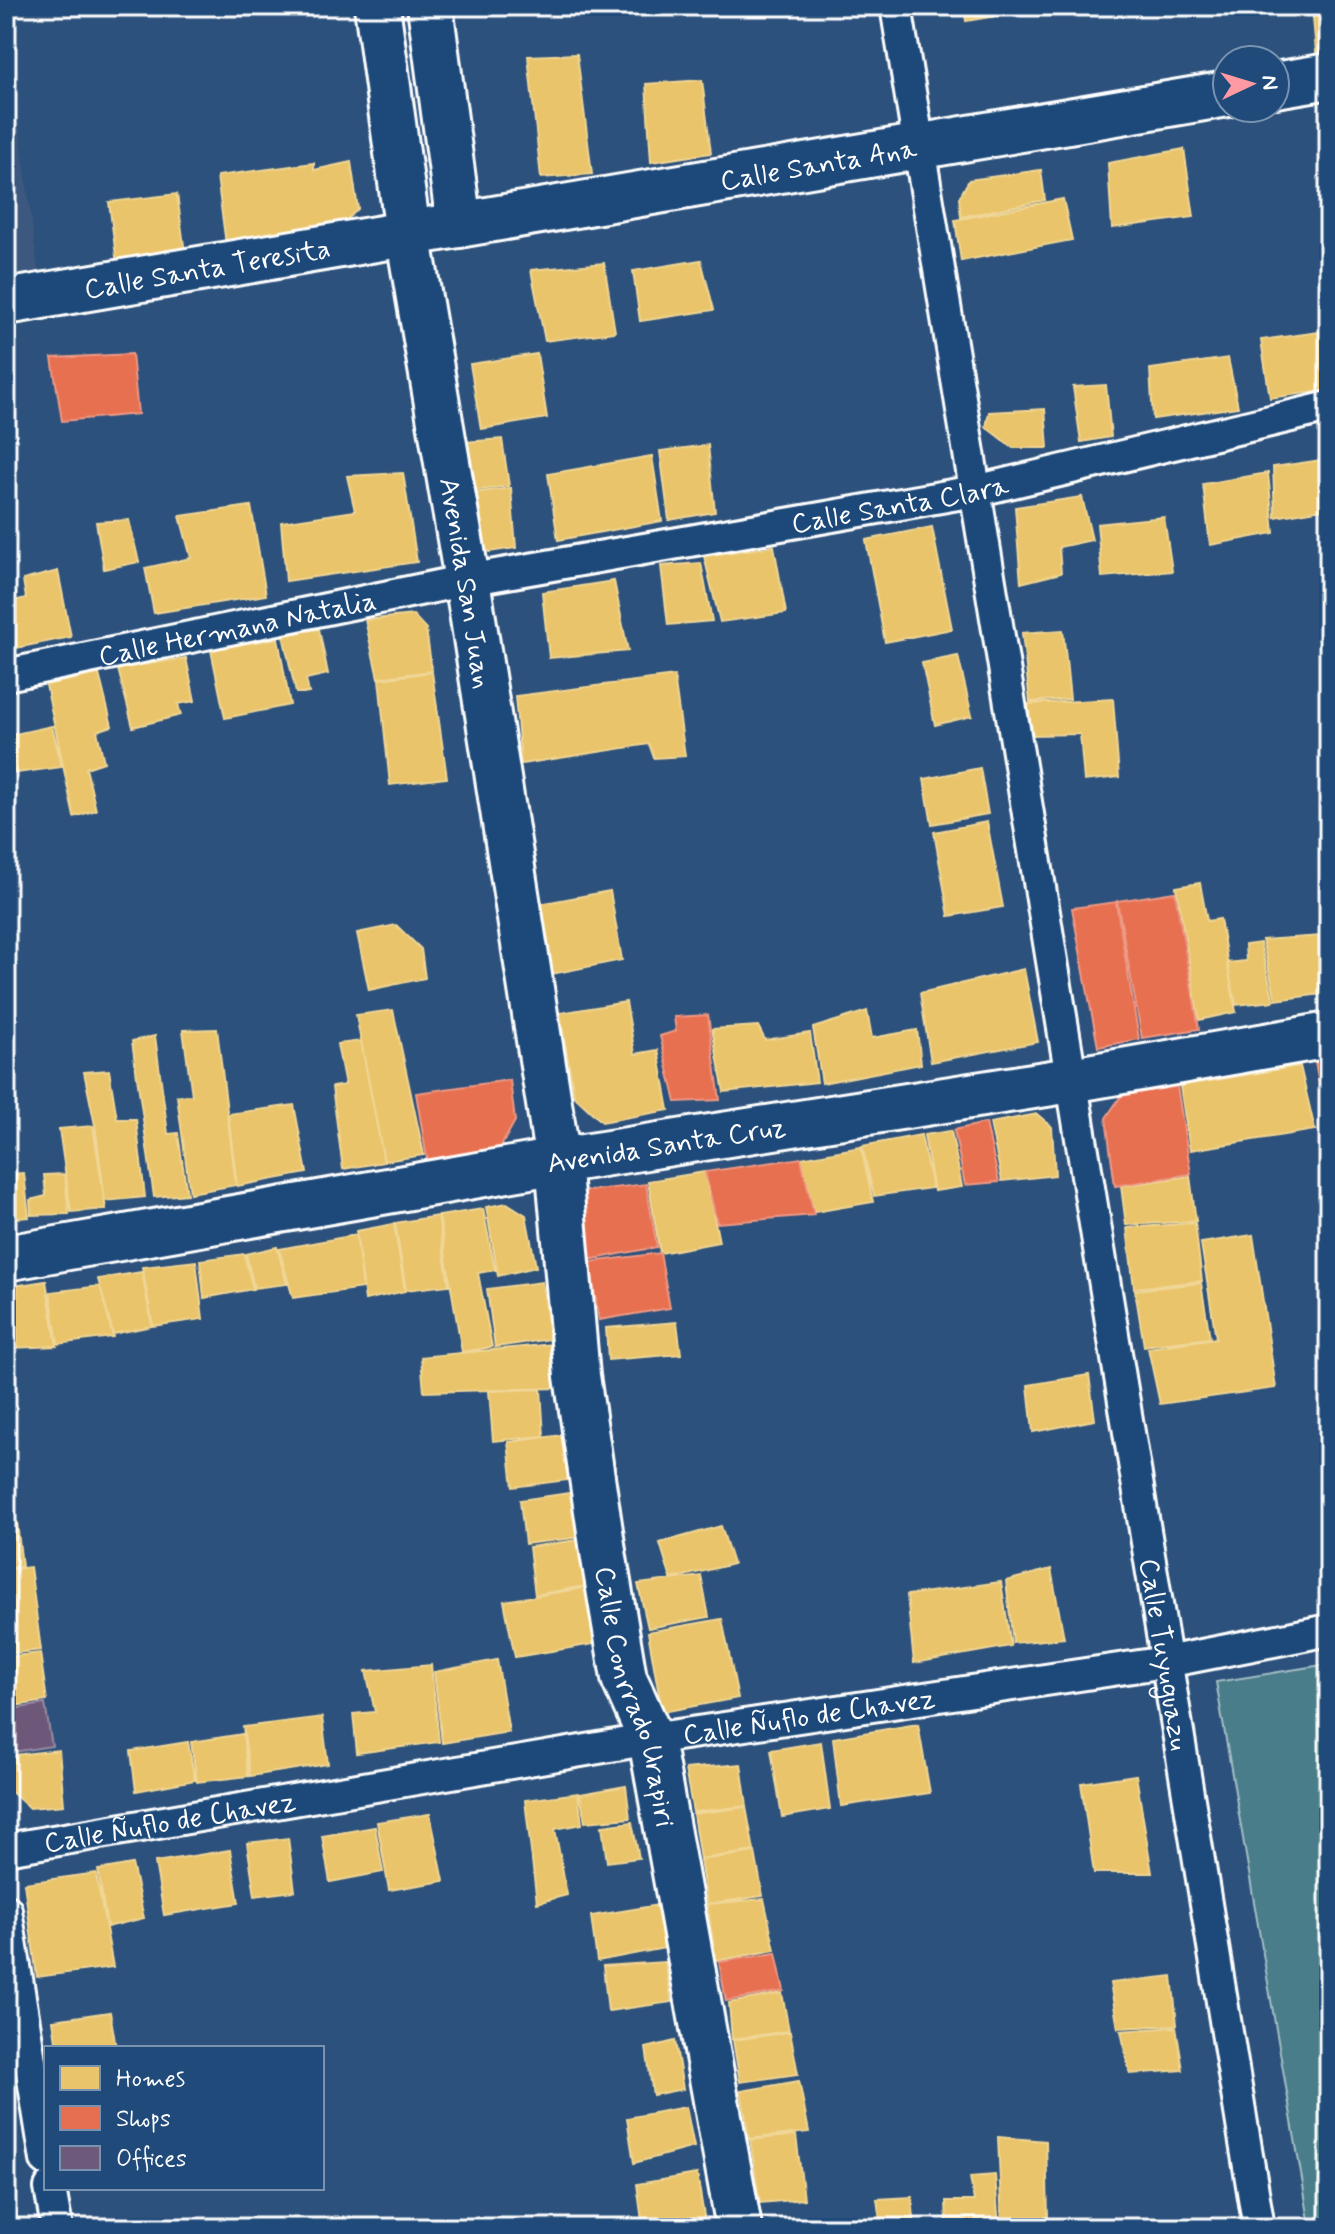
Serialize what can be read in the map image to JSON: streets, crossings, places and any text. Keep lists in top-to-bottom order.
{
  "streets": {
    "street": [
      "Calle Santa Ana",
      "Calle Santa Teresita",
      "Calle Santa Clara",
      "Avenida San Juan",
      "Calle Hermana Natalia",
      "Avenida Santa Cruz",
      "Calle Tuyuguazu",
      "Calle Conrrado Urapiri",
      "Calle Ñuflo de Chavez"
    ]
  },
  "crossings": [
    ["Calle Santa Ana", "Calle Santa Teresita"],
    ["Calle Santa Ana", "Avenida San Juan"],
    ["Calle Santa Ana", "Calle Tuyuguazu"],
    ["Calle Santa Teresita", "Avenida San Juan"],
    ["Calle Santa Clara", "Avenida San Juan"],
    ["Calle Santa Clara", "Calle Hermana Natalia"],
    ["Calle Santa Clara", "Calle Tuyuguazu"],
    ["Avenida San Juan", "Calle Hermana Natalia"],
    ["Avenida San Juan", "Avenida Santa Cruz"],
    ["Avenida San Juan", "Calle Conrrado Urapiri"],
    ["Avenida Santa Cruz", "Calle Tuyuguazu"],
    ["Avenida Santa Cruz", "Calle Conrrado Urapiri"],
    ["Calle Tuyuguazu", "Calle Ñuflo de Chavez"],
    ["Calle Conrrado Urapiri", "Calle Ñuflo de Chavez"]
  ],
  "legend": ["Homes", "Shops", "Offices"],
  "north": "right"
}
